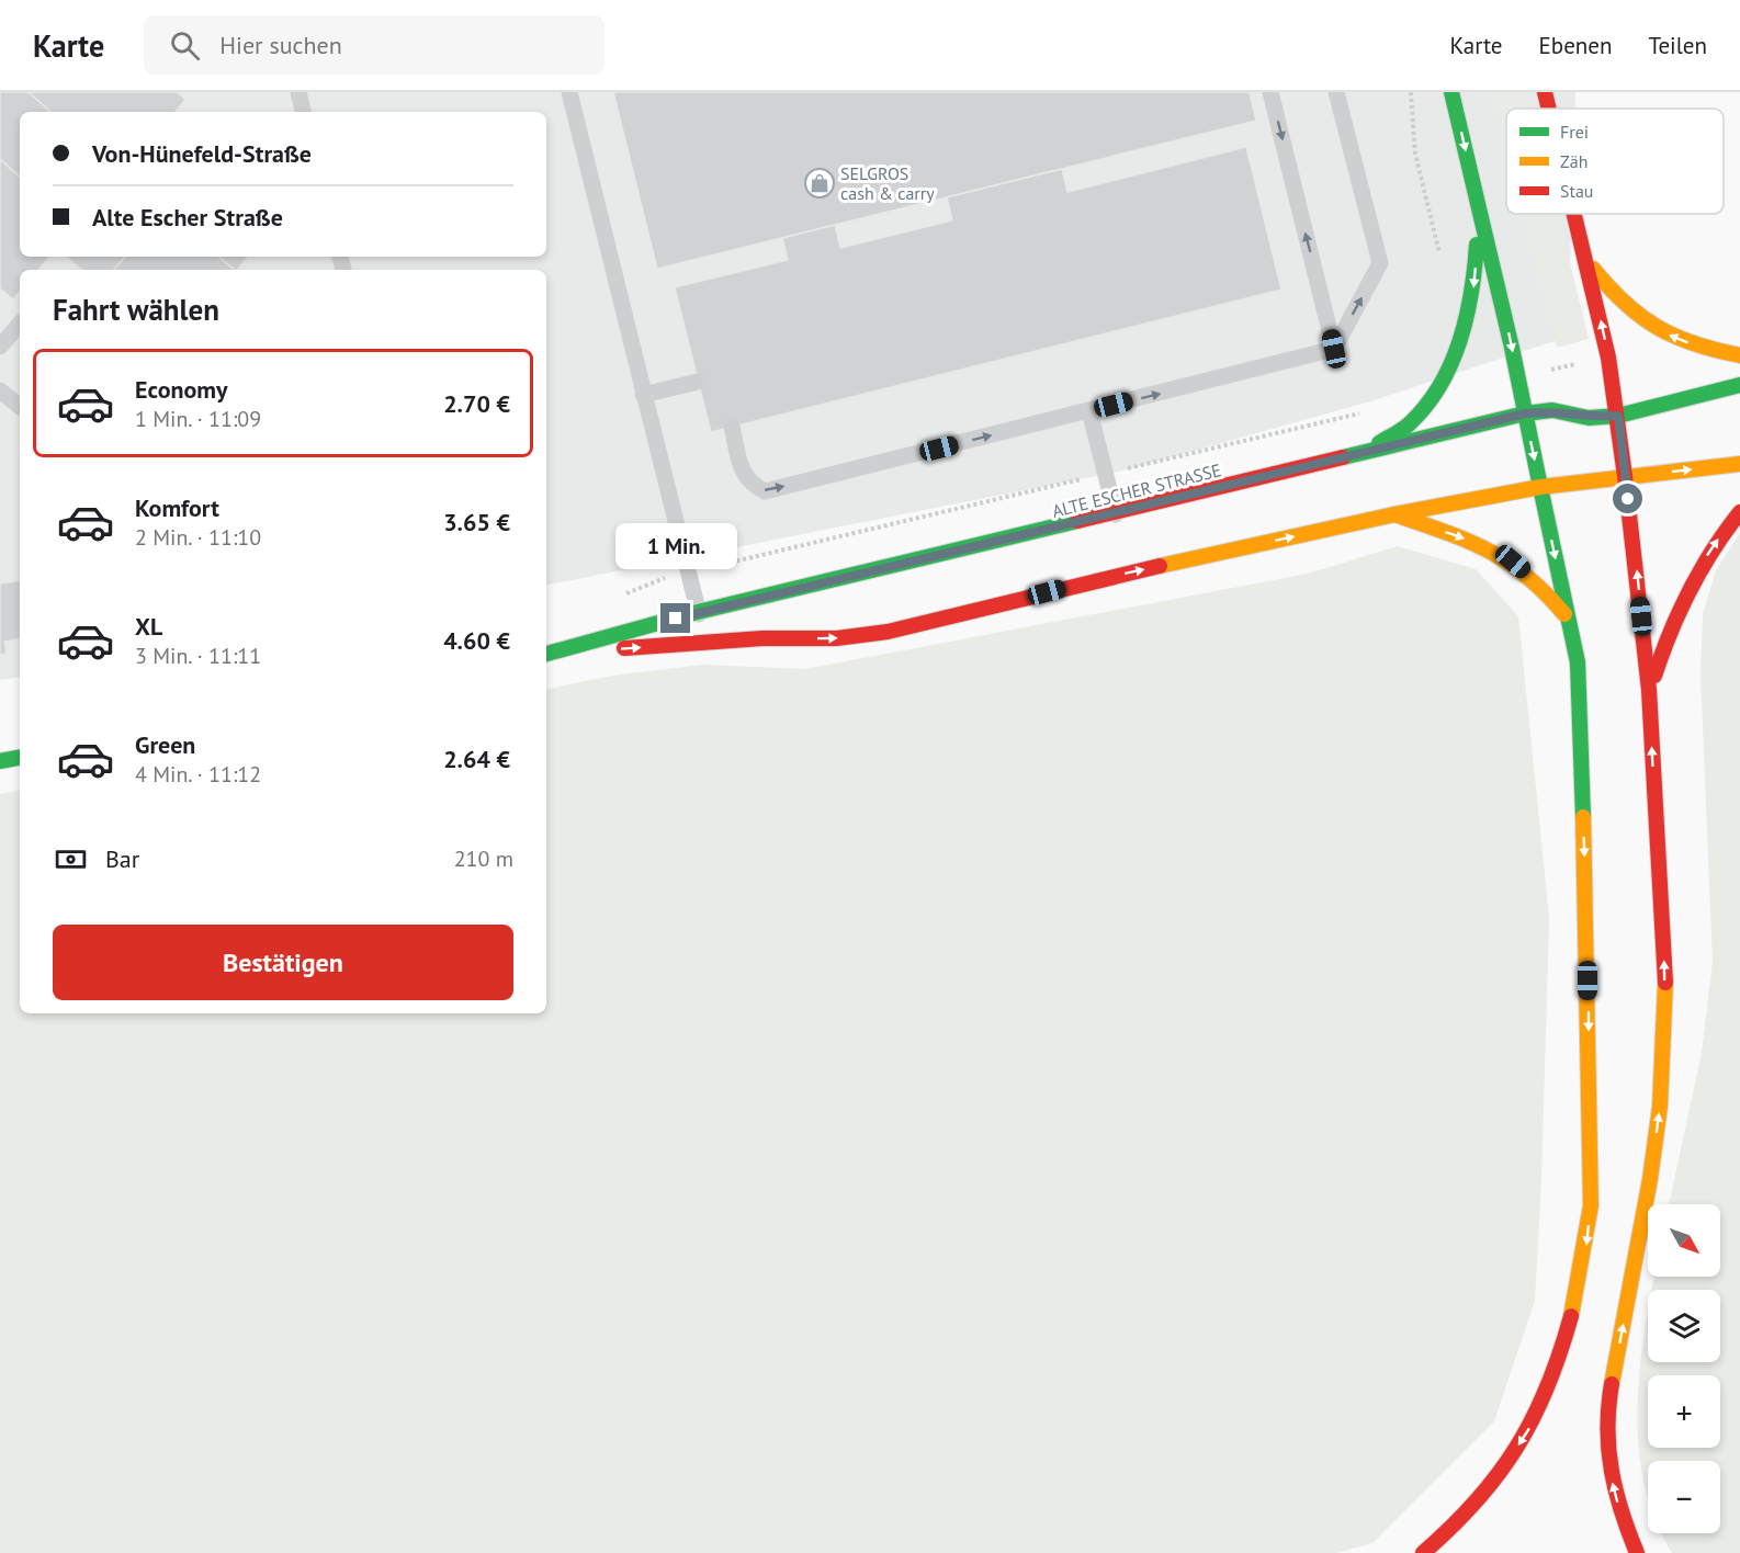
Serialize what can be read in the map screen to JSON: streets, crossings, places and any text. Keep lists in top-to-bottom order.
{
  "streets": {
    "main road": ["ALTE ESCHER STRASSE"]
  },
  "places": {
    "shop": ["SELGROS cash & carry"]
  },
  "legend": ["Frei", "Zäh", "Stau"],
  "north": "bottom right",
  "page": {
    "header": "Karte",
    "search": "Hier suchen",
    "nav": ["Karte", "Ebenen", "Teilen"],
    "banner": ["Von-Hünefeld-Straße", "Alte Escher Straße"],
    "heading": "Fahrt wählen",
    "list": [
      {
        "name": "Economy",
        "note": "1 Min. · 11:09",
        "value": "2.70 €"
      },
      {
        "name": "Komfort",
        "note": "2 Min. · 11:10",
        "value": "3.65 €"
      },
      {
        "name": "XL",
        "note": "3 Min. · 11:11",
        "value": "4.60 €"
      },
      {
        "name": "Green",
        "note": "4 Min. · 11:12",
        "value": "2.64 €"
      }
    ],
    "bubble": "1 Min.",
    "pay": ["Bar", "210 m"],
    "buttons": "Bestätigen",
    "map_buttons": ["+", "−"]
  }
}
